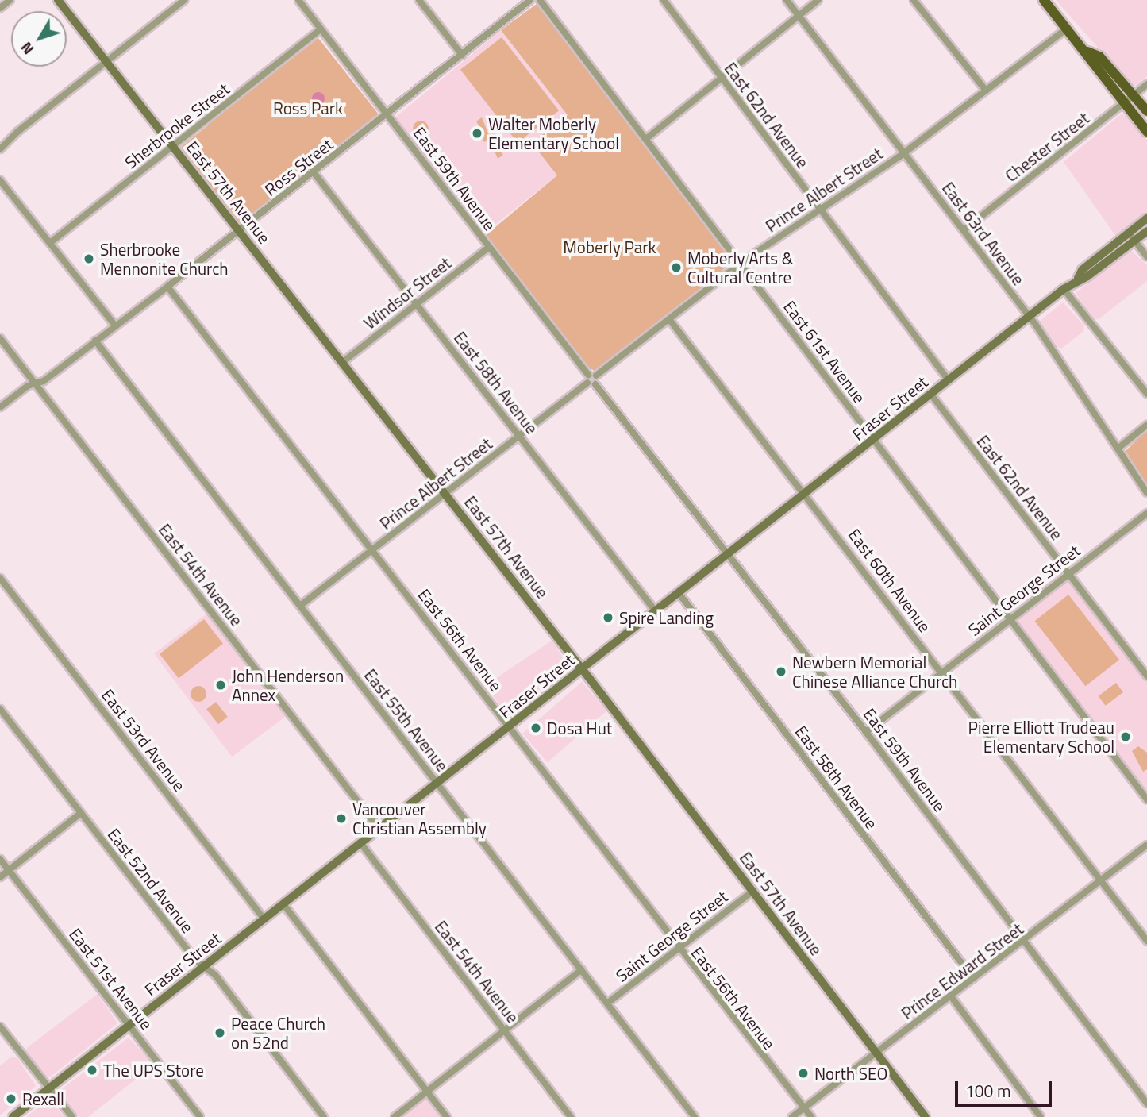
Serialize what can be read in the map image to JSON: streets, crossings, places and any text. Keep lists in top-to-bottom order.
{
  "streets": {
    "street": [
      "East 62nd Avenue",
      "Sherbrooke Street",
      "Chester Street",
      "Ross Street",
      "East 59th Avenue",
      "Prince Albert Street",
      "East 57th Avenue",
      "East 63rd Avenue",
      "Windsor Street",
      "East 61st Avenue",
      "East 58th Avenue",
      "Fraser Street",
      "East 54th Avenue",
      "East 60th Avenue",
      "Saint George Street",
      "East 56th Avenue",
      "East 55th Avenue",
      "East 53rd Avenue",
      "East 52nd Avenue",
      "Prince Edward Street",
      "East 51st Avenue"
    ]
  },
  "crossings": [
    ["East 62nd Avenue", "Prince Albert Street"],
    ["East 62nd Avenue", "Fraser Street"],
    ["East 62nd Avenue", "Saint George Street"],
    ["Sherbrooke Street", "East 59th Avenue"],
    ["Sherbrooke Street", "East 57th Avenue"],
    ["Chester Street", "East 63rd Avenue"],
    ["Ross Street", "East 59th Avenue"],
    ["Ross Street", "East 57th Avenue"],
    ["Ross Street", "East 58th Avenue"],
    ["Ross Street", "East 54th Avenue"],
    ["Ross Street", "East 56th Avenue"],
    ["Ross Street", "East 55th Avenue"],
    ["East 59th Avenue", "Windsor Street"],
    ["East 59th Avenue", "Fraser Street"],
    ["East 59th Avenue", "Saint George Street"],
    ["East 59th Avenue", "Prince Edward Street"],
    ["Prince Albert Street", "East 57th Avenue"],
    ["Prince Albert Street", "East 63rd Avenue"],
    ["Prince Albert Street", "East 61st Avenue"],
    ["Prince Albert Street", "East 58th Avenue"],
    ["Prince Albert Street", "East 60th Avenue"],
    ["Prince Albert Street", "East 56th Avenue"],
    ["Prince Albert Street", "East 55th Avenue"],
    ["East 57th Avenue", "Windsor Street"],
    ["East 57th Avenue", "Fraser Street"],
    ["East 57th Avenue", "Saint George Street"],
    ["East 57th Avenue", "Prince Edward Street"],
    ["East 63rd Avenue", "Fraser Street"],
    ["Windsor Street", "East 58th Avenue"],
    ["East 61st Avenue", "Fraser Street"],
    ["East 61st Avenue", "Saint George Street"],
    ["East 58th Avenue", "Fraser Street"],
    ["East 58th Avenue", "Prince Edward Street"],
    ["Fraser Street", "East 54th Avenue"],
    ["Fraser Street", "East 60th Avenue"],
    ["Fraser Street", "East 56th Avenue"],
    ["Fraser Street", "East 55th Avenue"],
    ["Fraser Street", "East 53rd Avenue"],
    ["Fraser Street", "East 52nd Avenue"],
    ["Fraser Street", "East 51st Avenue"],
    ["East 60th Avenue", "Saint George Street"],
    ["East 60th Avenue", "Prince Edward Street"],
    ["Saint George Street", "East 56th Avenue"],
    ["Saint George Street", "East 55th Avenue"],
    ["East 56th Avenue", "Prince Edward Street"]
  ],
  "parks": ["Ross Park", "Moberly Park"],
  "places": [
    "Walter Moberly Elementary School",
    "Sherbrooke Mennonite Church",
    "Moberly Arts & Cultural Centre",
    "Spire Landing",
    "Newbern Memorial Chinese Alliance Church",
    "John Henderson Annex",
    "Dosa Hut",
    "Pierre Elliott Trudeau Elementary School",
    "Vancouver Christian Assembly",
    "Peace Church on 52nd",
    "The UPS Store",
    "North SEO",
    "Rexall"
  ],
  "scale_bar": "100 m",
  "north": "bottom left"
}
